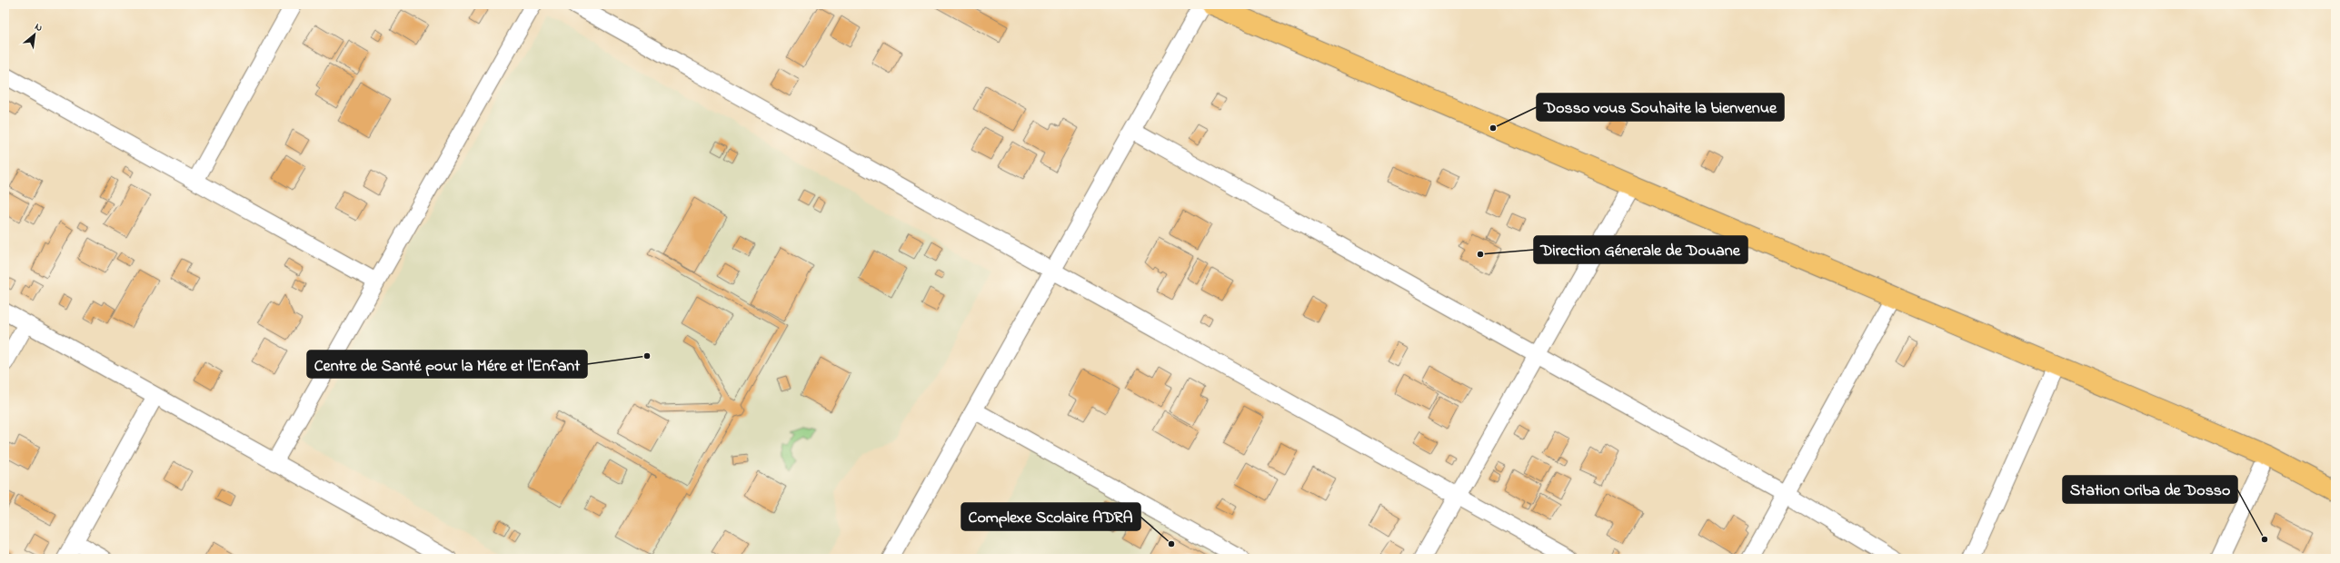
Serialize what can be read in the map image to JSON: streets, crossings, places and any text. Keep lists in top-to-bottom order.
{
  "places": [
    "Dosso vous Souhaite la bienvenue",
    "Direction Génerale de Douane",
    "Centre de Santé pour la Mére et l'Enfant",
    "Station Oriba de Dosso",
    "Complexe Scolaire ADRA"
  ],
  "north": "top right"
}
